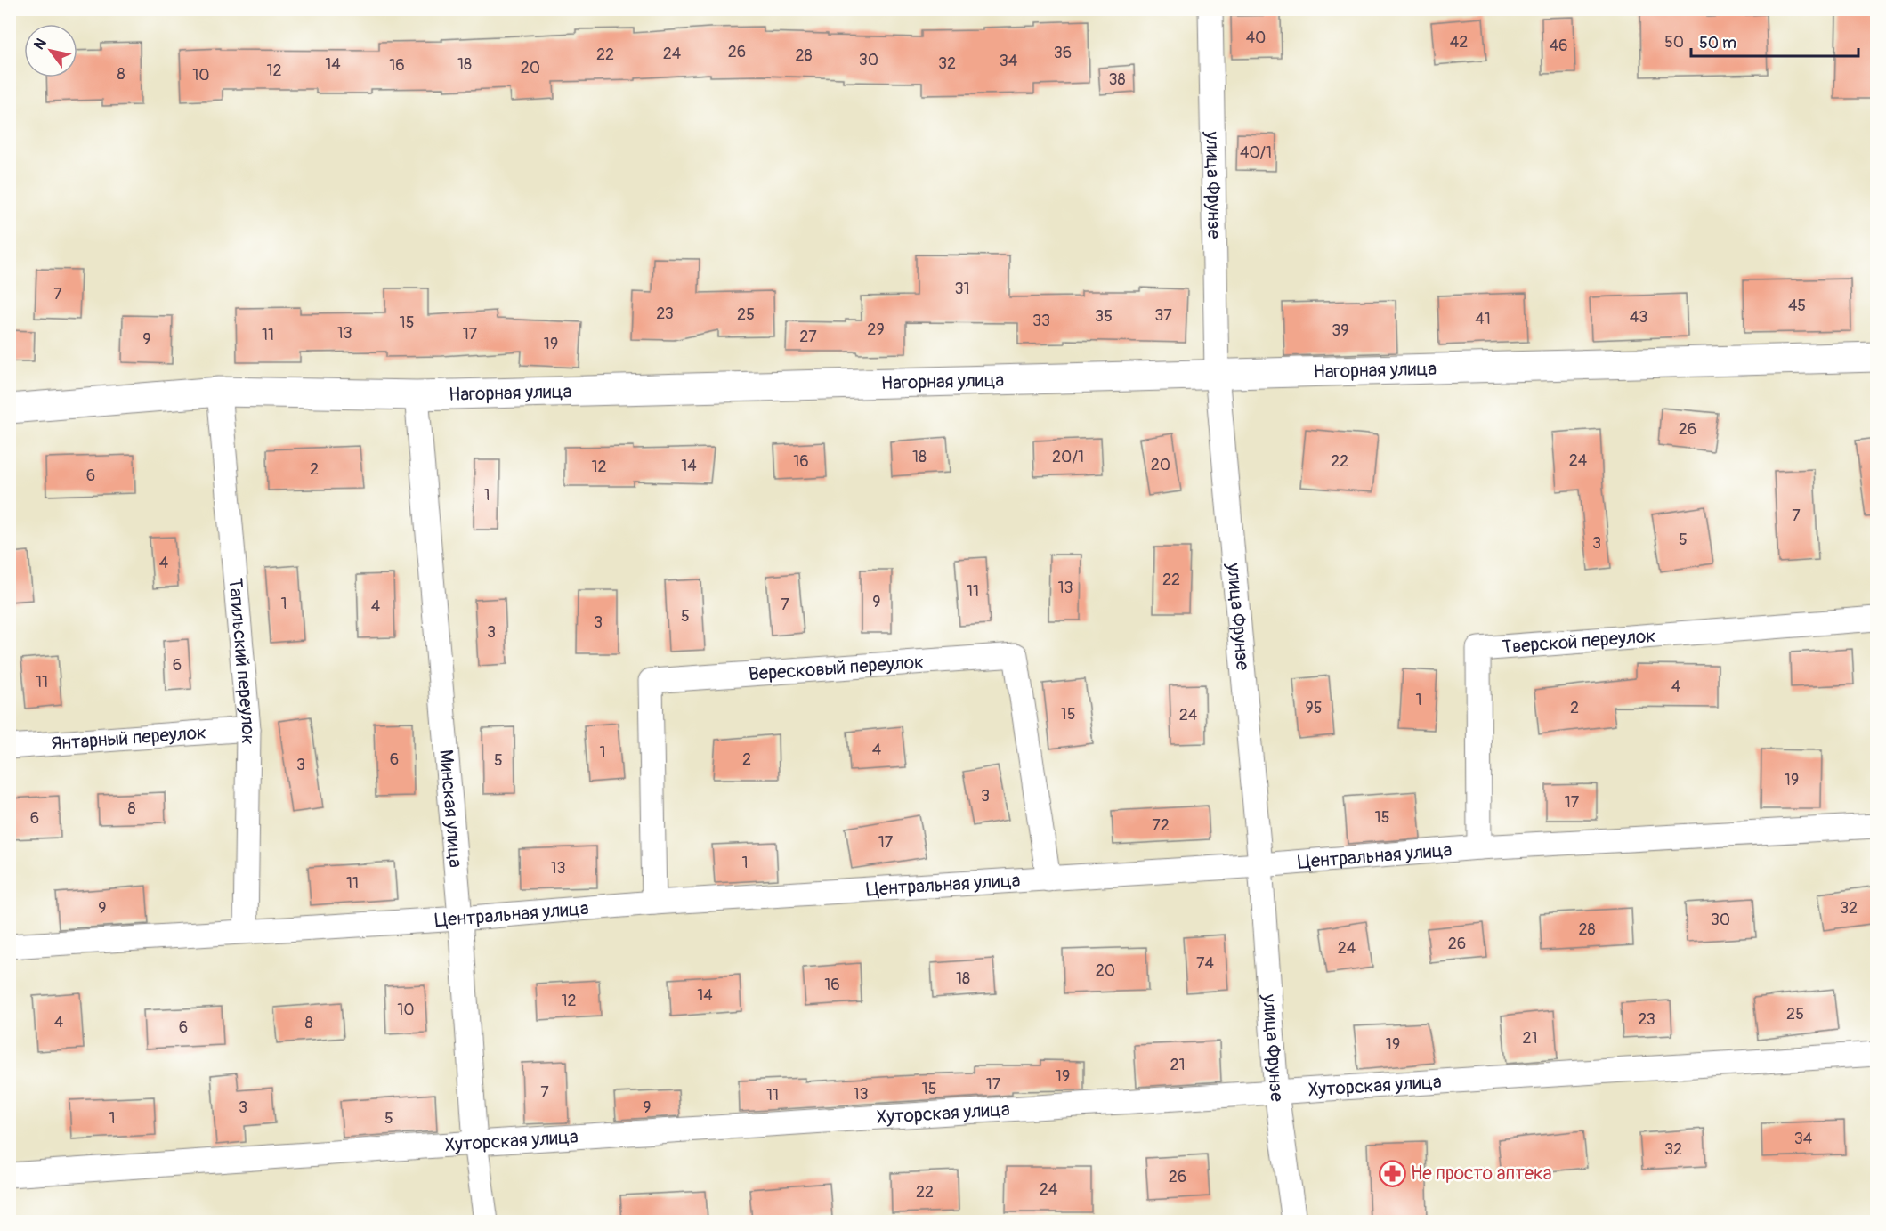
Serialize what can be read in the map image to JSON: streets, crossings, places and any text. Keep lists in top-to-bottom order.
{
  "streets": {
    "street": [
      "улица Фрунзе",
      "Нагорная улица",
      "Тверской переулок",
      "Тагильский переулок",
      "Вересковый переулок",
      "Янтарный переулок",
      "Минская улица",
      "Центральная улица",
      "Хуторская улица"
    ]
  },
  "crossings": [
    ["улица Фрунзе", "Нагорная улица"],
    ["улица Фрунзе", "Центральная улица"],
    ["улица Фрунзе", "Хуторская улица"],
    ["Нагорная улица", "Тагильский переулок"],
    ["Нагорная улица", "Минская улица"],
    ["Тверской переулок", "Центральная улица"],
    ["Тагильский переулок", "Янтарный переулок"],
    ["Тагильский переулок", "Центральная улица"],
    ["Вересковый переулок", "Центральная улица"],
    ["Минская улица", "Центральная улица"],
    ["Минская улица", "Хуторская улица"]
  ],
  "places": {
    "pharmacy": ["Не просто аптека"]
  },
  "house_numbers": [
    "40",
    "42",
    "50",
    "46",
    "26",
    "36",
    "24",
    "22",
    "28",
    "30",
    "34",
    "32",
    "14",
    "18",
    "16",
    "20",
    "12",
    "8",
    "10",
    "38",
    "40/1",
    "31",
    "7",
    "45",
    "23",
    "25",
    "37",
    "35",
    "43",
    "41",
    "33",
    "15",
    "29",
    "39",
    "13",
    "17",
    "11",
    "27",
    "9",
    "19",
    "26",
    "18",
    "20/1",
    "24",
    "16",
    "22",
    "20",
    "14",
    "12",
    "2",
    "6",
    "1",
    "7",
    "5",
    "3",
    "4",
    "22",
    "13",
    "11",
    "9",
    "1",
    "7",
    "4",
    "5",
    "3",
    "3",
    "6",
    "11",
    "4",
    "1",
    "95",
    "2",
    "15",
    "24",
    "4",
    "1",
    "6",
    "2",
    "5",
    "3",
    "19",
    "3",
    "17",
    "8",
    "15",
    "6",
    "72",
    "17",
    "1",
    "13",
    "11",
    "9",
    "32",
    "30",
    "28",
    "26",
    "24",
    "74",
    "20",
    "18",
    "16",
    "14",
    "12",
    "10",
    "25",
    "23",
    "4",
    "8",
    "6",
    "21",
    "19",
    "21",
    "19",
    "17",
    "15",
    "7",
    "13",
    "11",
    "3",
    "9",
    "1",
    "5",
    "34",
    "32",
    "26",
    "24",
    "22"
  ],
  "scale_bar": "50 m",
  "north": "top left"
}
